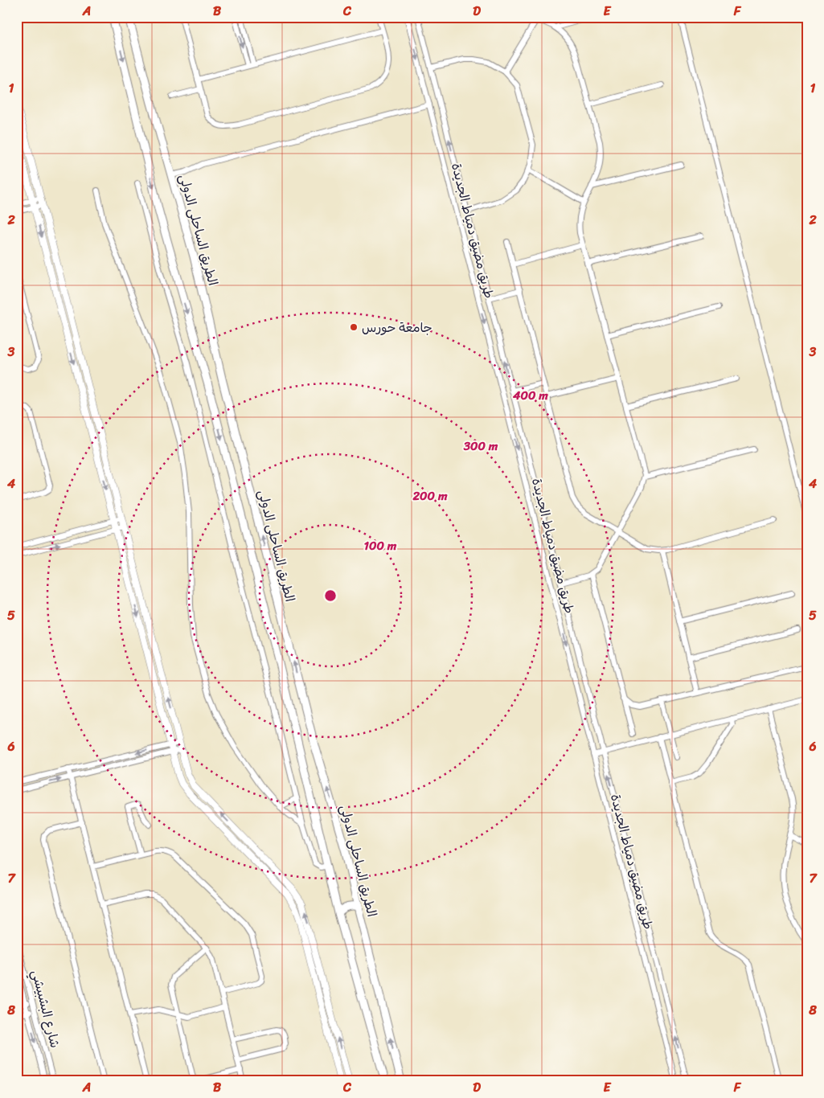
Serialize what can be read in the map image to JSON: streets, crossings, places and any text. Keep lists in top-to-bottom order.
{
  "streets": {
    "highway": ["الطريق الساحلى الدولى"],
    "street": ["طريق مضيق دمياط الجديدة", "شارع البشبيشي"]
  },
  "places": ["جامعة حورس"],
  "grid": {
    "columns": [
      "A",
      "B",
      "C",
      "D",
      "E",
      "F"
    ],
    "rows": [
      "1",
      "2",
      "3",
      "4",
      "5",
      "6",
      "7",
      "8"
    ]
  },
  "rings": [
    "400 m",
    "300 m",
    "200 m",
    "100 m"
  ]
}
